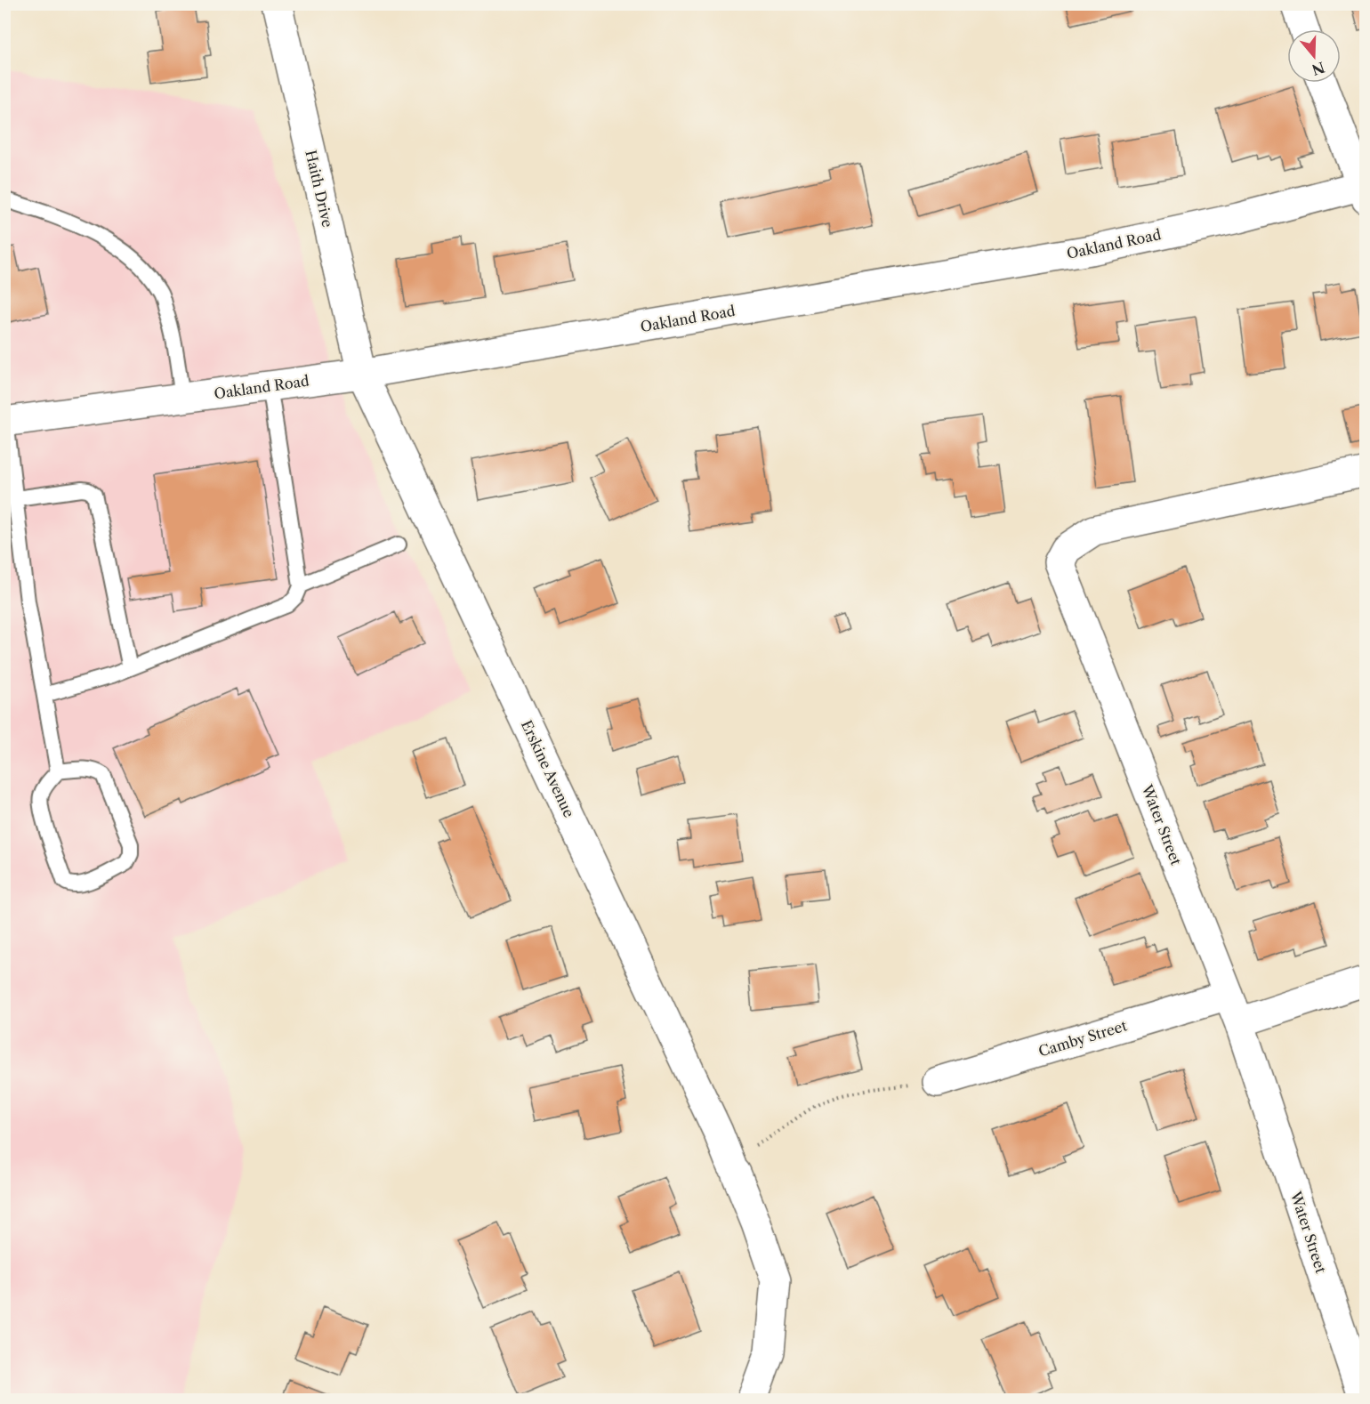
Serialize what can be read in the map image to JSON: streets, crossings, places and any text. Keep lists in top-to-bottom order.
{
  "streets": {
    "street": [
      "Haith Drive",
      "Oakland Road",
      "Erskine Avenue",
      "Water Street",
      "Camby Street"
    ]
  },
  "crossings": [
    ["Haith Drive", "Oakland Road"],
    ["Haith Drive", "Erskine Avenue"],
    ["Oakland Road", "Erskine Avenue"],
    ["Water Street", "Camby Street"]
  ],
  "north": "bottom"
}
